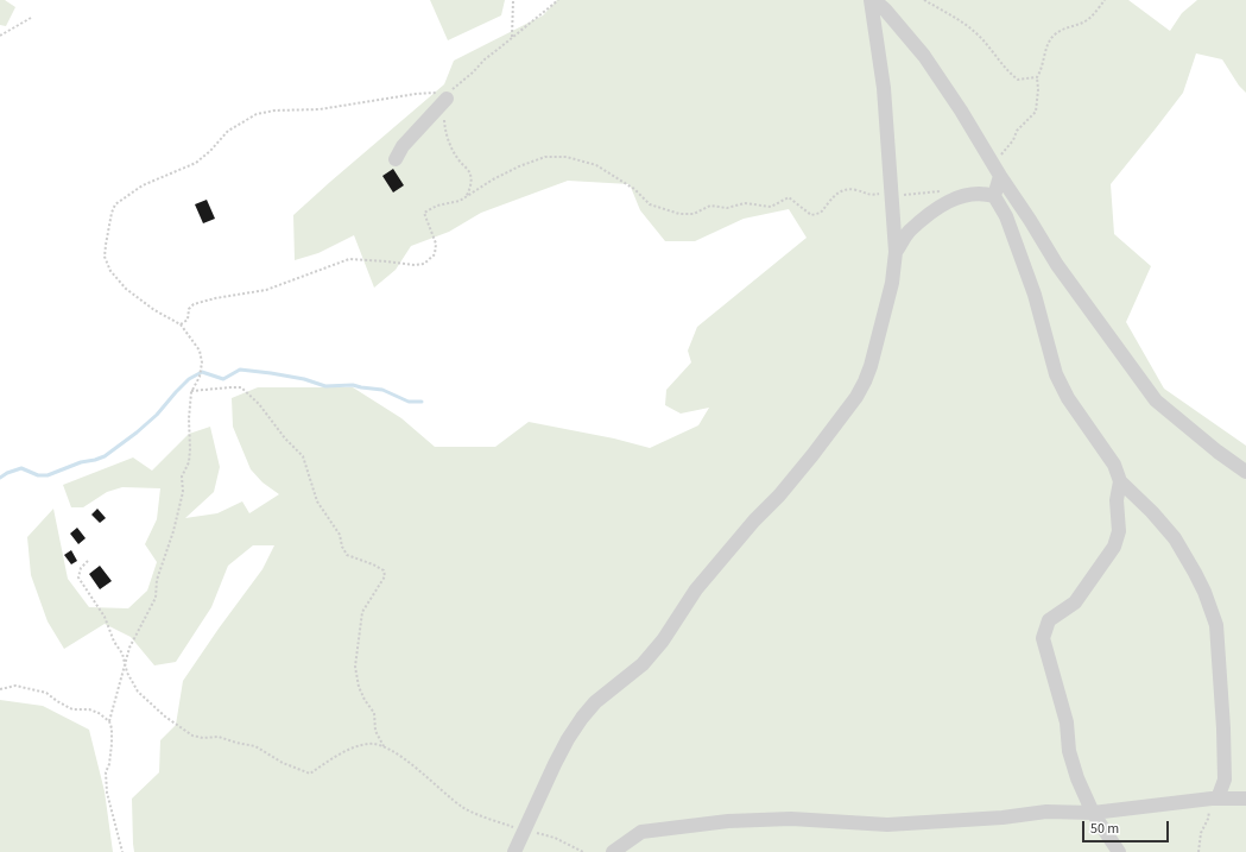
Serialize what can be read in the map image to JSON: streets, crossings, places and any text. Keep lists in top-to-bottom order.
{
  "scale_bar": "50 m"
}
